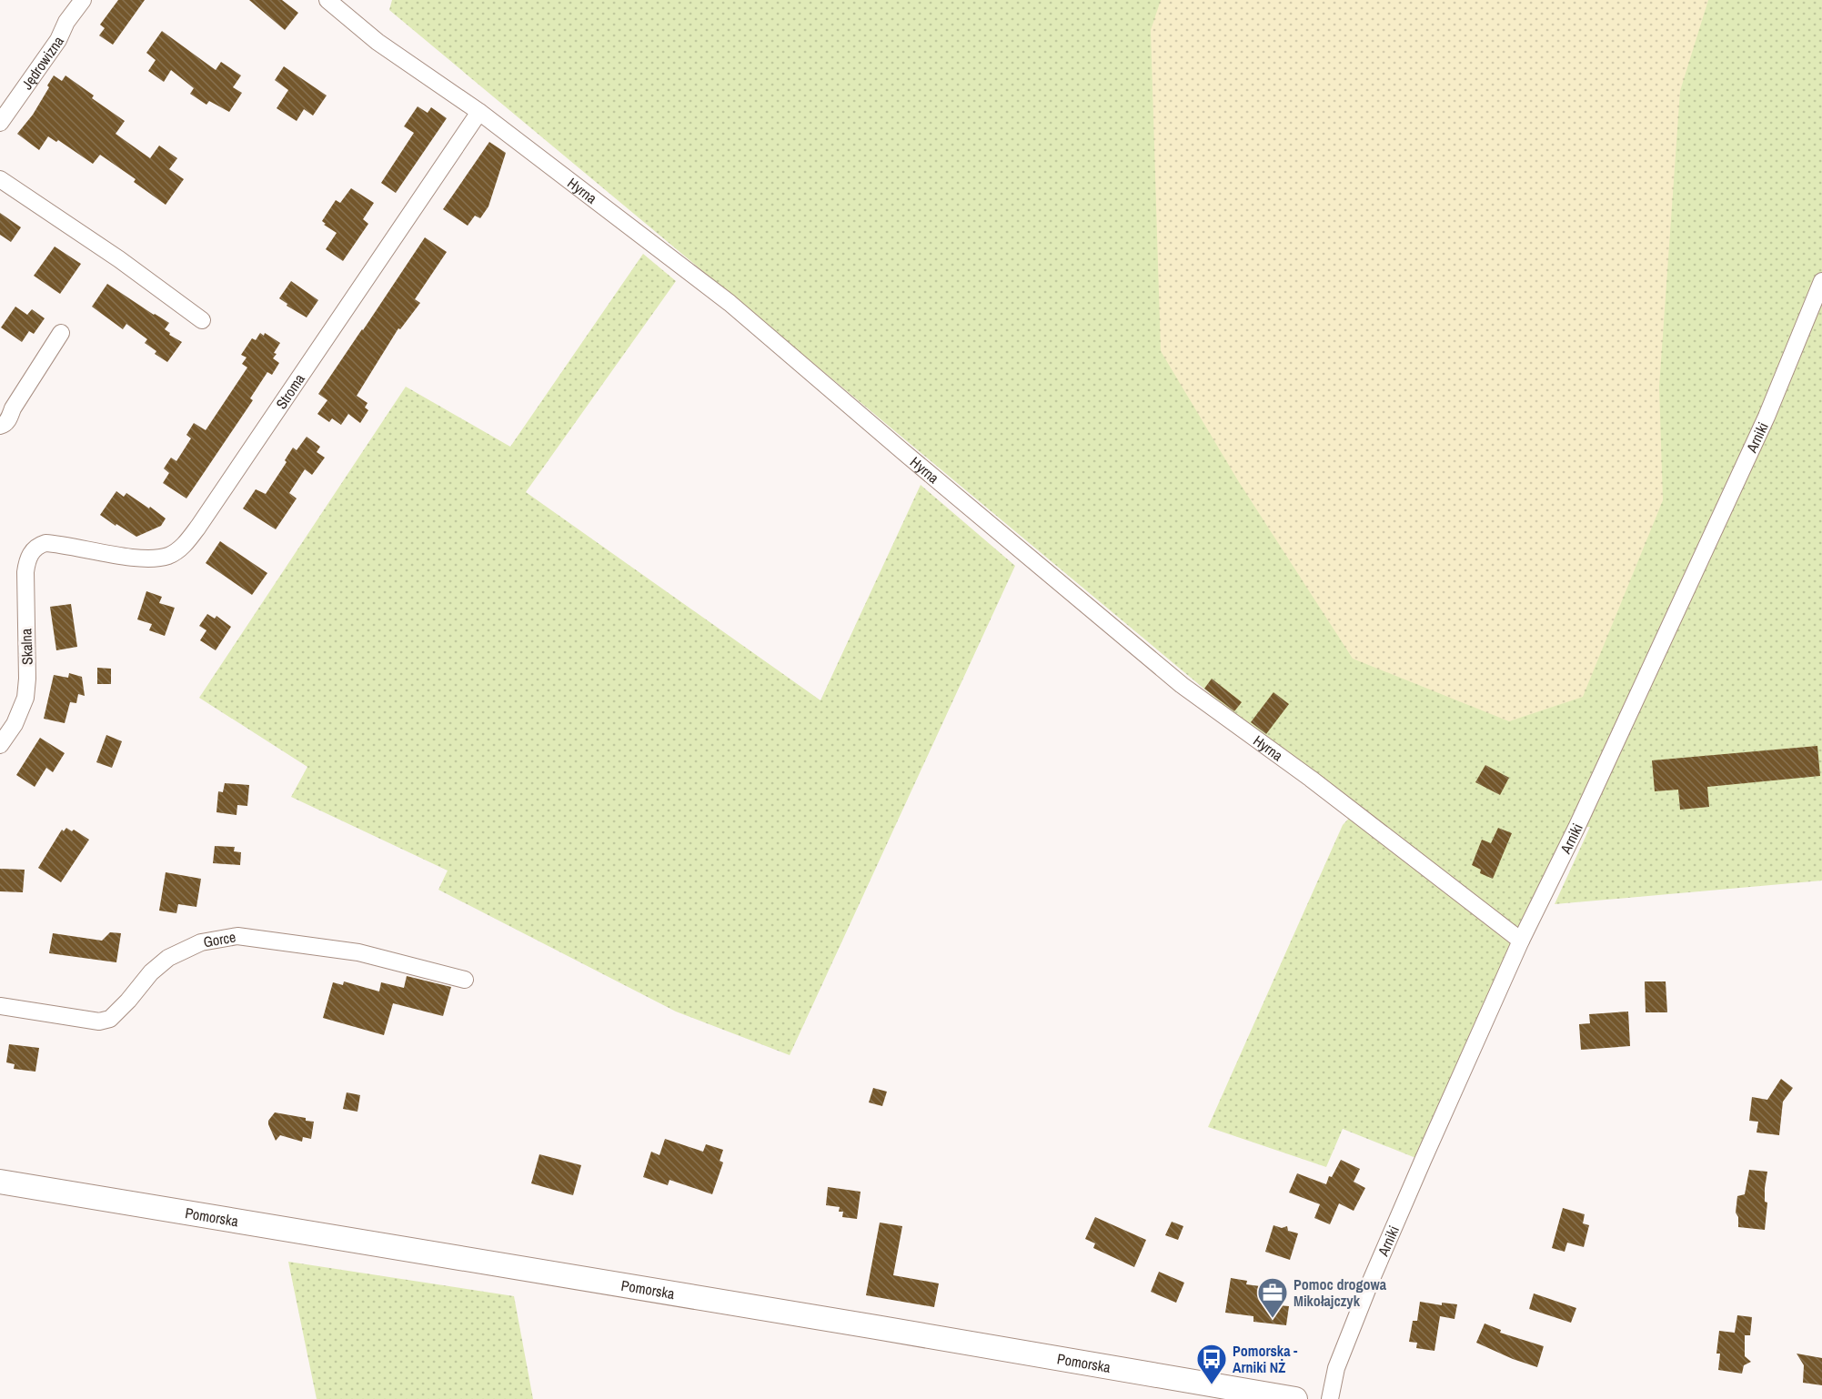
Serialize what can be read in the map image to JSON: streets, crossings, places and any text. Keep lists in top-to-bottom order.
{
  "streets": {
    "street": [
      "Jędrowizna",
      "Hyrna",
      "Stroma",
      "Arniki",
      "Skalna",
      "Gorce",
      "Pomorska"
    ]
  },
  "crossings": [
    ["Hyrna", "Stroma"],
    ["Hyrna", "Arniki"],
    ["Stroma", "Skalna"]
  ],
  "places": {
    "office": ["Pomoc drogowa Mikołajczyk"],
    "bus stop": ["Pomorska - Arniki NŻ"]
  }
}
